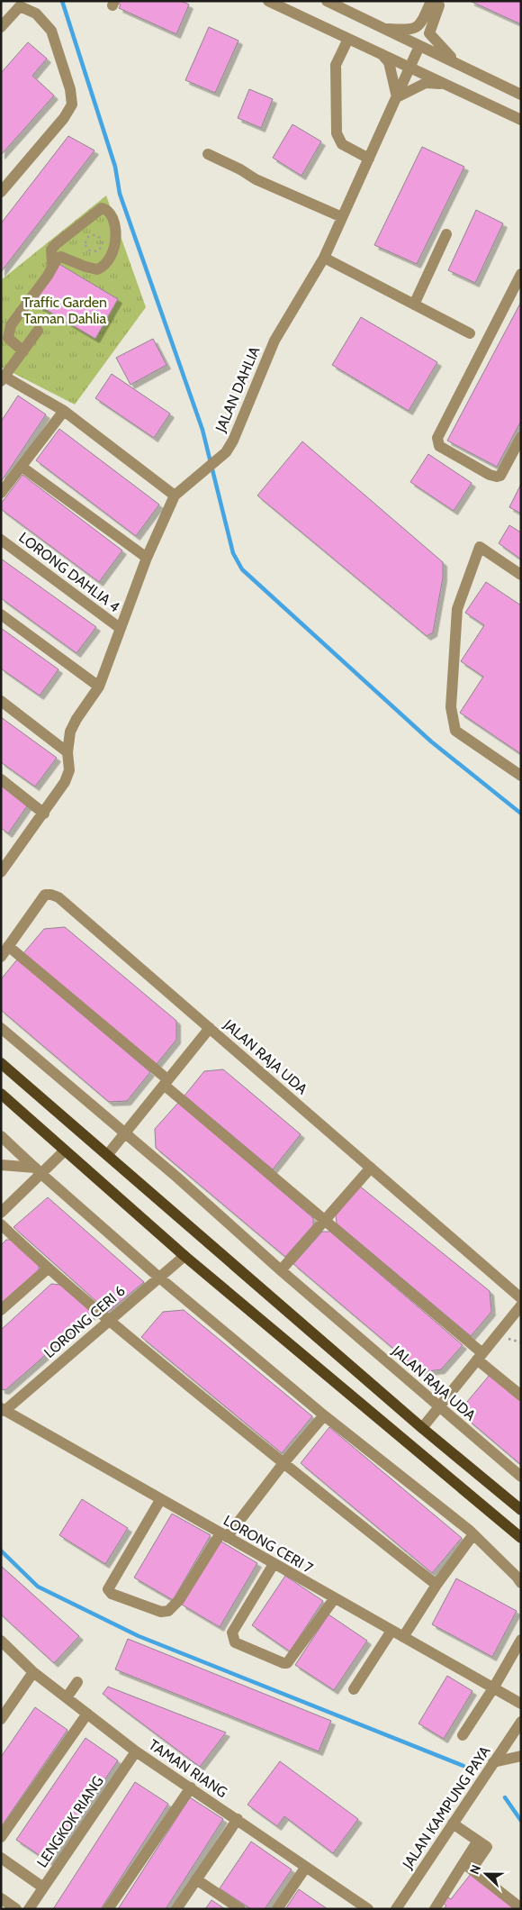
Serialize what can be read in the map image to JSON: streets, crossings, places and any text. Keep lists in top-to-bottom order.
{
  "streets": {
    "street": [
      "JALAN DAHLIA",
      "LORONG DAHLIA 4",
      "JALAN RAJA UDA",
      "LORONG CERI 6",
      "LORONG CERI 7",
      "TAMAN RIANG",
      "JALAN KAMPUNG PAYA",
      "LENGKOK RIANG"
    ]
  },
  "crossings": [
    ["JALAN DAHLIA", "LORONG DAHLIA 4"],
    ["LORONG CERI 6", "LORONG CERI 7"],
    ["TAMAN RIANG", "LENGKOK RIANG"]
  ],
  "parks": ["Traffic Garden Taman Dahlia"],
  "north": "left"
}
